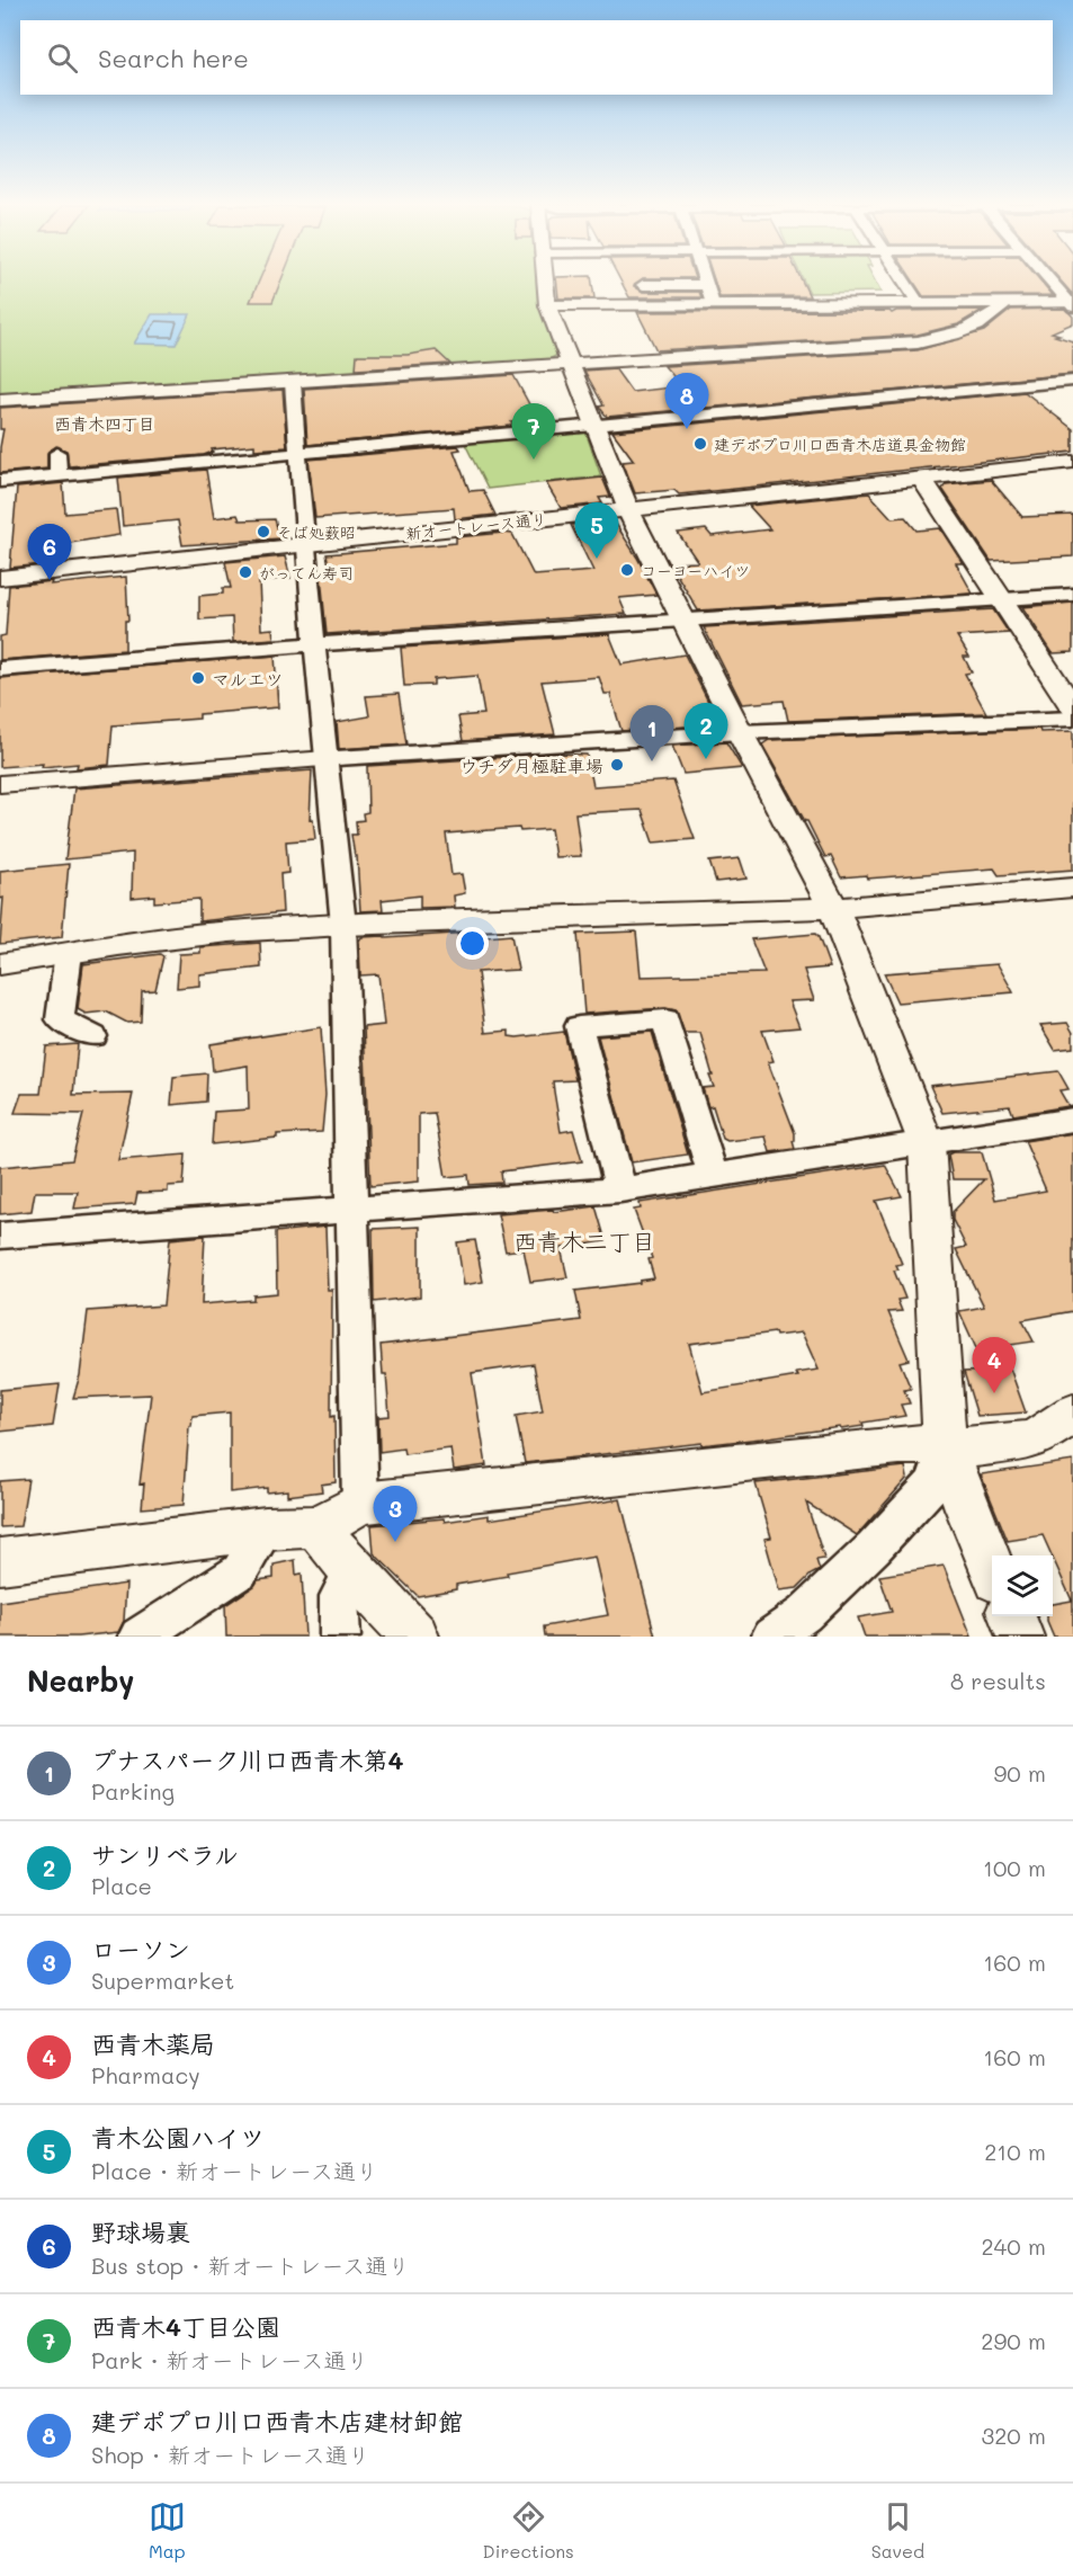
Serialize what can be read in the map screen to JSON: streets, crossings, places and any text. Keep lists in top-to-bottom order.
{
  "streets": {
    "street": ["新オートレース通り"]
  },
  "districts": ["西青木四丁目", "西青木二丁目"],
  "places": [
    "建デポプロ川口西青木店道具金物館",
    "そば処薮昭",
    "コーヨーハイツ",
    "がってん寿司",
    "マルエツ",
    "ウチダ月極駐車場"
  ],
  "page": {
    "search": "Search here",
    "pins": [
      "8",
      "7",
      "5",
      "6",
      "2",
      "1",
      "4",
      "3"
    ],
    "heading": ["Nearby", "8 results"],
    "list": [
      {
        "mark": "1",
        "name": "プナスパーク川口西青木第4",
        "note": "Parking",
        "value": "90 m"
      },
      {
        "mark": "2",
        "name": "サンリベラル",
        "note": "Place",
        "value": "100 m"
      },
      {
        "mark": "3",
        "name": "ローソン",
        "note": "Supermarket",
        "value": "160 m"
      },
      {
        "mark": "4",
        "name": "西青木薬局",
        "note": "Pharmacy",
        "value": "160 m"
      },
      {
        "mark": "5",
        "name": "青木公園ハイツ",
        "note": "Place · 新オートレース通り",
        "value": "210 m"
      },
      {
        "mark": "6",
        "name": "野球場裏",
        "note": "Bus stop · 新オートレース通り",
        "value": "240 m"
      },
      {
        "mark": "7",
        "name": "西青木4丁目公園",
        "note": "Park · 新オートレース通り",
        "value": "290 m"
      },
      {
        "mark": "8",
        "name": "建デポプロ川口西青木店建材卸館",
        "note": "Shop · 新オートレース通り",
        "value": "320 m"
      }
    ],
    "nav": ["Map", "Directions", "Saved"]
  }
}
